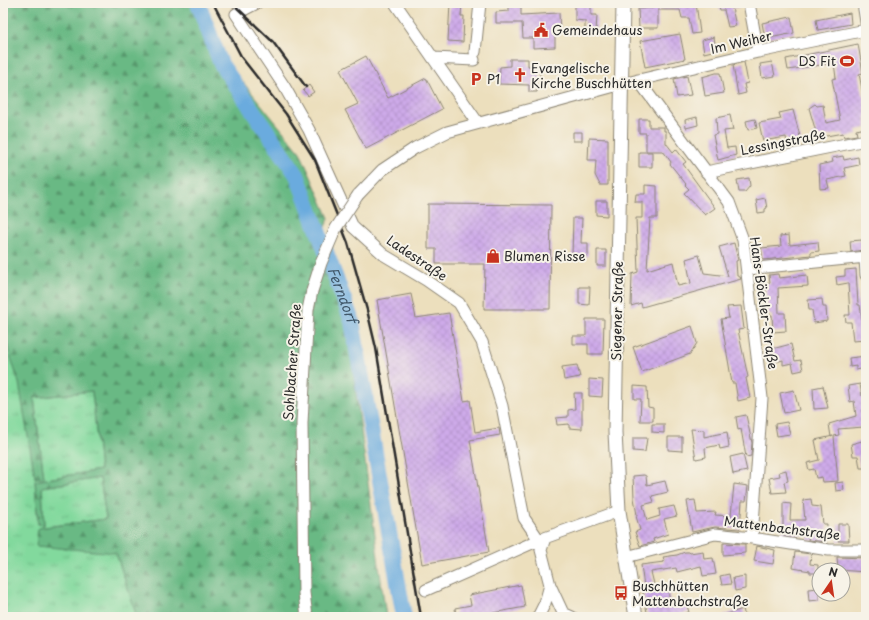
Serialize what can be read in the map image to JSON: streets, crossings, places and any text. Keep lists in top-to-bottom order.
{
  "streets": {
    "main road": ["Siegener Straße"],
    "street": [
      "Im Weiher",
      "Lessingstraße",
      "Ladestraße",
      "Hans-Böckler-Straße",
      "Sohlbacher Straße",
      "Mattenbachstraße"
    ]
  },
  "crossings": [
    ["Im Weiher", "Hans-Böckler-Straße"],
    ["Im Weiher", "Siegener Straße"],
    ["Im Weiher", "Sohlbacher Straße"],
    ["Lessingstraße", "Hans-Böckler-Straße"],
    ["Hans-Böckler-Straße", "Mattenbachstraße"],
    ["Siegener Straße", "Sohlbacher Straße"],
    ["Siegener Straße", "Mattenbachstraße"]
  ],
  "water": ["Ferndorf"],
  "places": {
    "public building": ["Gemeindehaus"],
    "sports": ["DS Fit"],
    "church": ["Evangelische Kirche Buschhütten"],
    "parking": ["P1"],
    "shop": ["Blumen Risse"],
    "bus stop": ["Buschhütten Mattenbachstraße"]
  },
  "north": "top"
}
